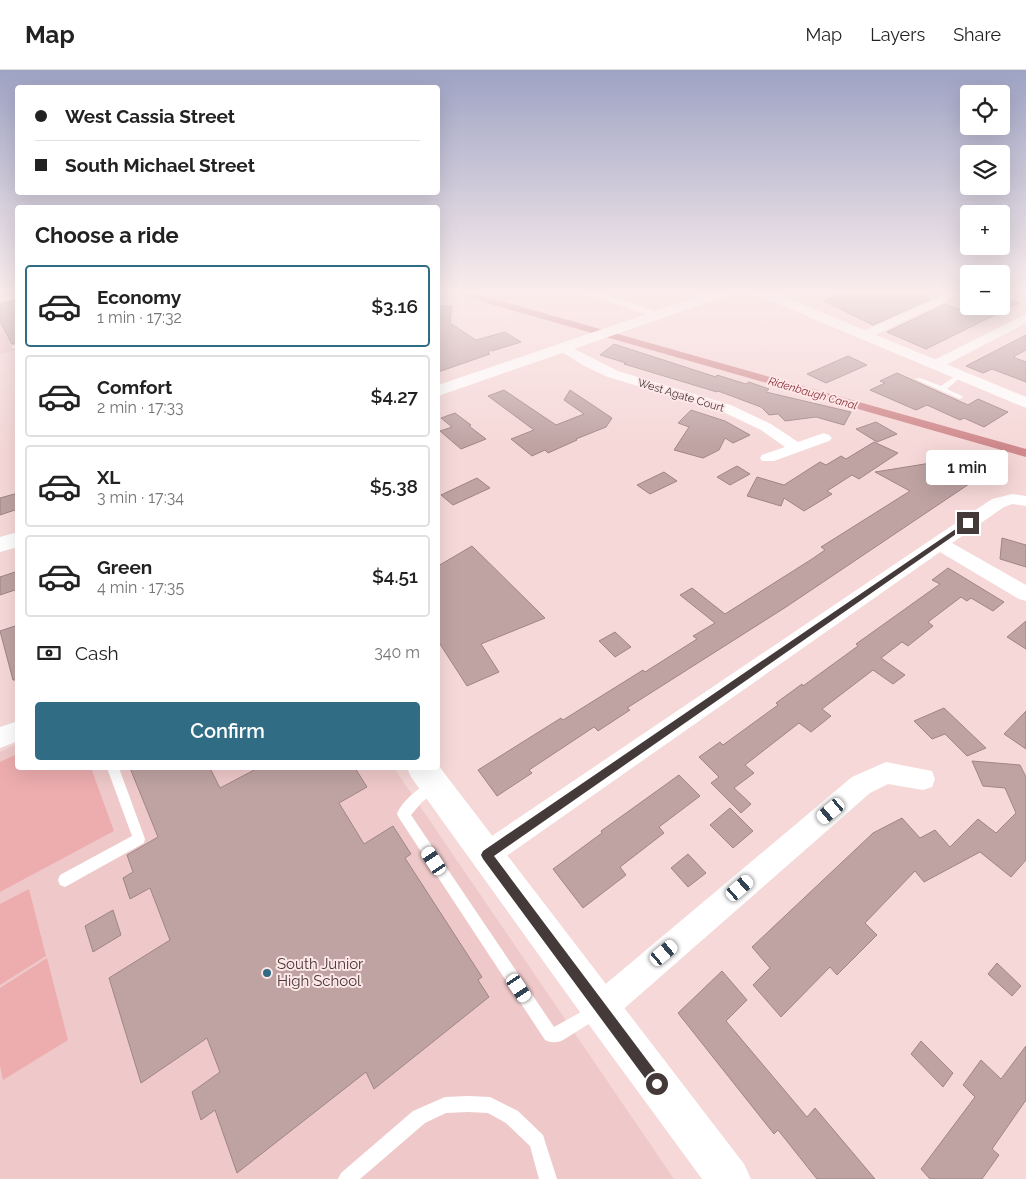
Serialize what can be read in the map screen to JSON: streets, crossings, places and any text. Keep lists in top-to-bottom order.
{
  "streets": {
    "street": ["West Agate Court"]
  },
  "water": ["Ridenbaugh Canal"],
  "places": ["South Junior High School"],
  "page": {
    "header": "Map",
    "nav": ["Map", "Layers", "Share"],
    "map_buttons": ["+", "−"],
    "banner": ["West Cassia Street", "South Michael Street"],
    "heading": "Choose a ride",
    "list": [
      {
        "name": "Economy",
        "note": "1 min · 17:32",
        "value": "$3.16"
      },
      {
        "name": "Comfort",
        "note": "2 min · 17:33",
        "value": "$4.27"
      },
      {
        "name": "XL",
        "note": "3 min · 17:34",
        "value": "$5.38"
      },
      {
        "name": "Green",
        "note": "4 min · 17:35",
        "value": "$4.51"
      }
    ],
    "bubble": "1 min",
    "pay": ["Cash", "340 m"],
    "buttons": "Confirm"
  }
}
